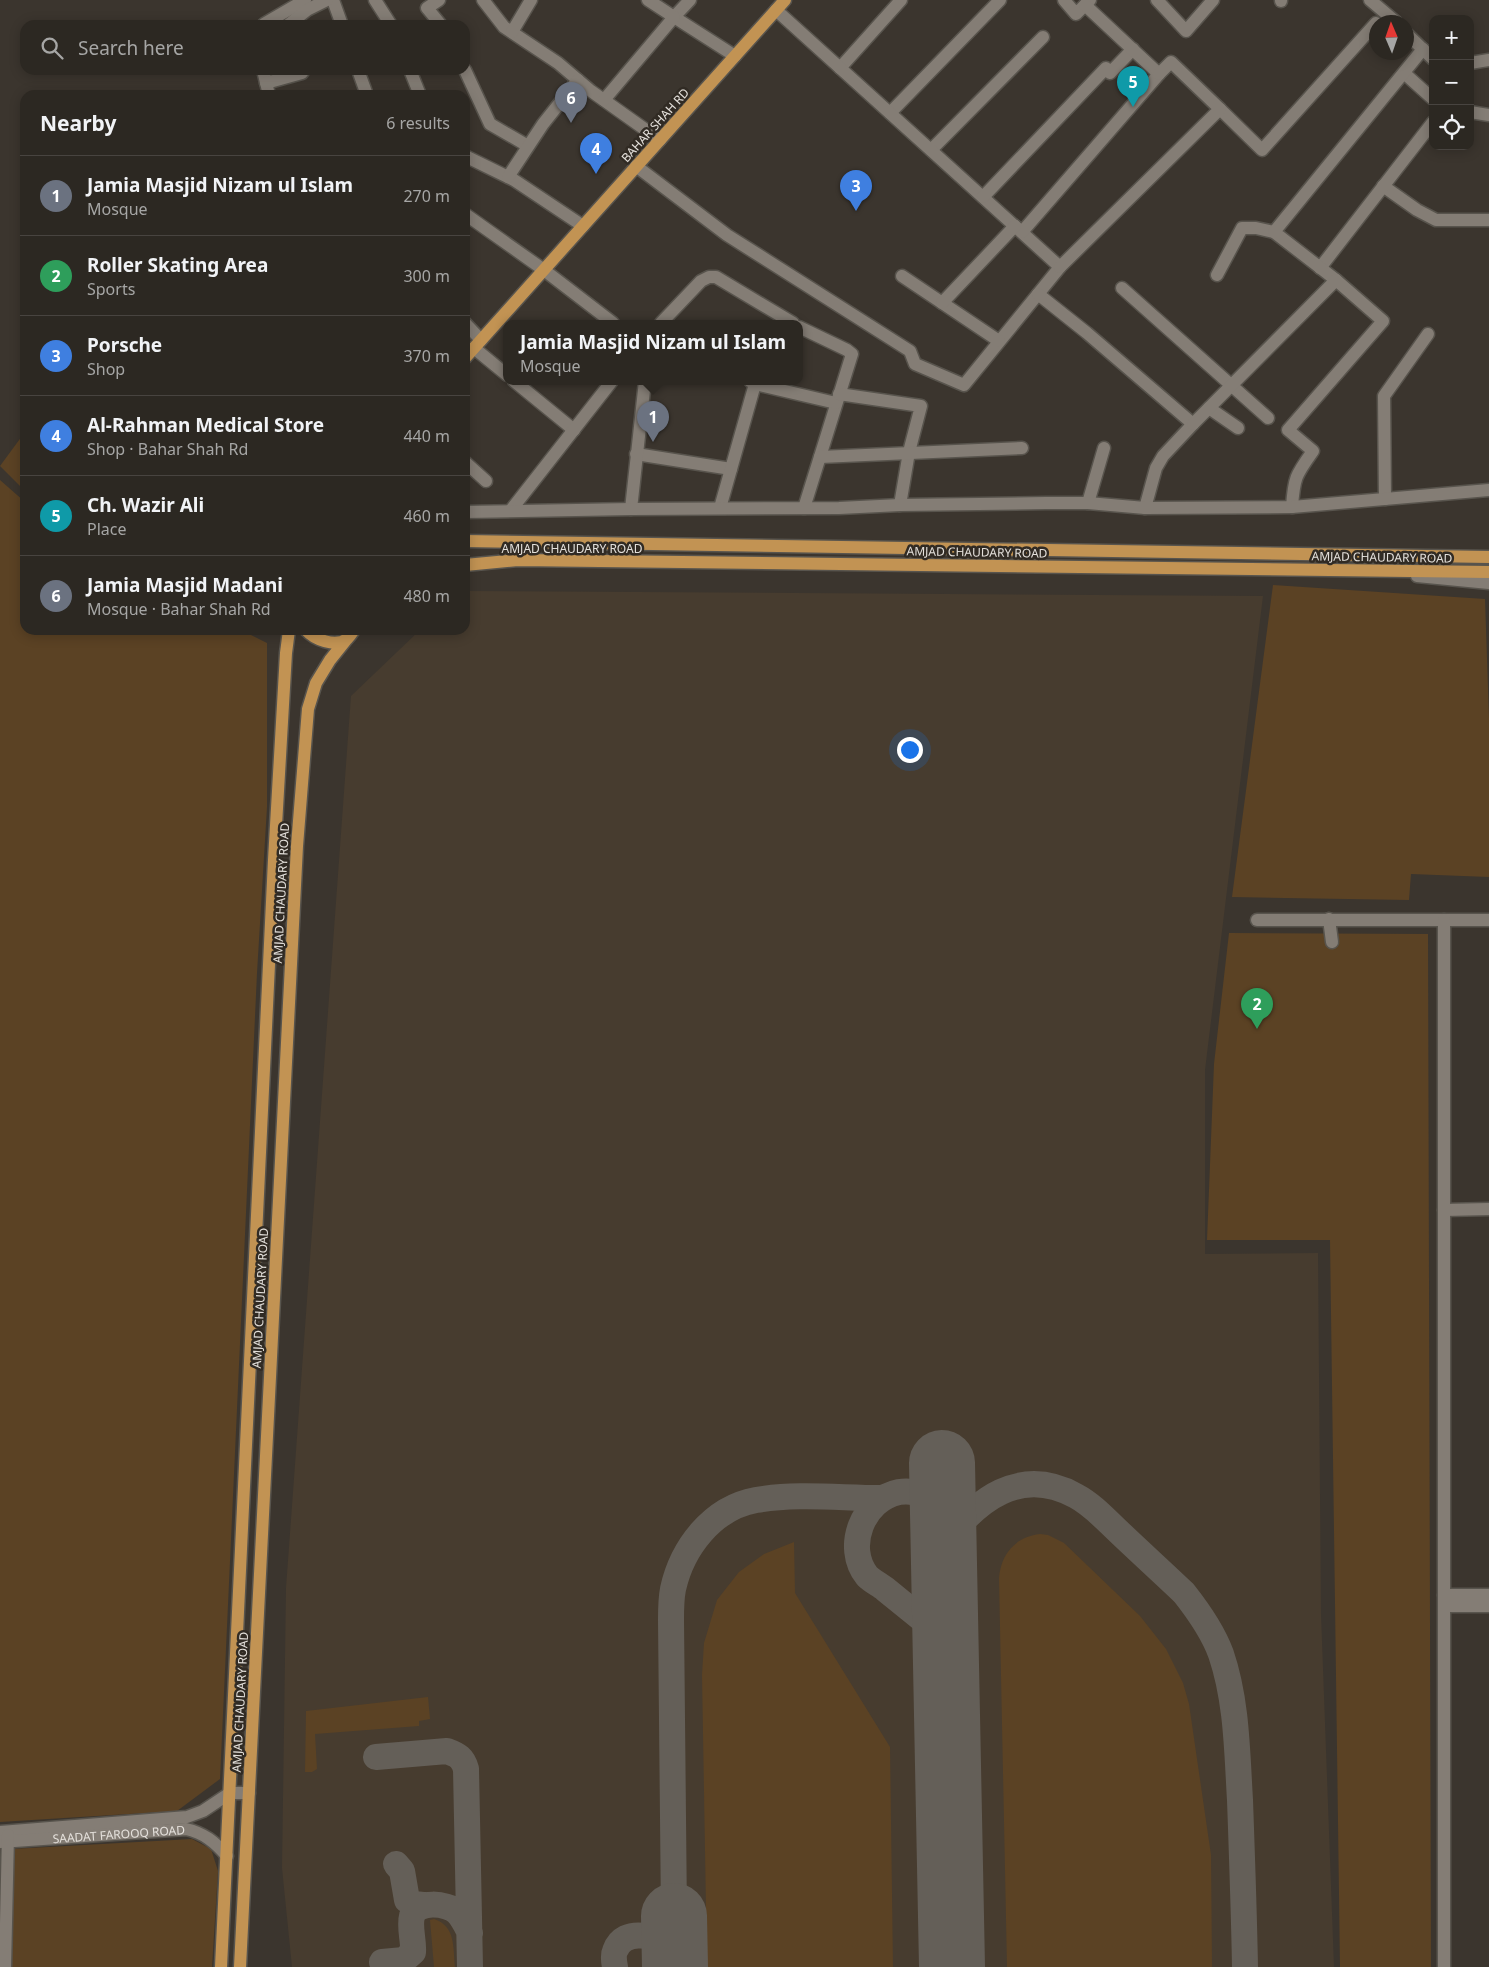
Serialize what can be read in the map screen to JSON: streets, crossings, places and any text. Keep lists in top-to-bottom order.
{
  "streets": {
    "main road": ["BAHAR SHAH RD", "AMJAD CHAUDARY ROAD"],
    "street": ["SAADAT FAROOQ ROAD"]
  },
  "crossings": [
    ["AMJAD CHAUDARY ROAD", "SAADAT FAROOQ ROAD"]
  ],
  "north": "top",
  "page": {
    "map_buttons": ["+", "−"],
    "search": "Search here",
    "pins": [
      "5",
      "6",
      "4",
      "3",
      "1",
      "2"
    ],
    "heading": ["Nearby", "6 results"],
    "list": [
      {
        "mark": "1",
        "name": "Jamia Masjid Nizam ul Islam",
        "note": "Mosque",
        "value": "270 m"
      },
      {
        "mark": "2",
        "name": "Roller Skating Area",
        "note": "Sports",
        "value": "300 m"
      },
      {
        "mark": "3",
        "name": "Porsche",
        "note": "Shop",
        "value": "370 m"
      },
      {
        "mark": "4",
        "name": "Al-Rahman Medical Store",
        "note": "Shop · Bahar Shah Rd",
        "value": "440 m"
      },
      {
        "mark": "5",
        "name": "Ch. Wazir Ali",
        "note": "Place",
        "value": "460 m"
      },
      {
        "mark": "6",
        "name": "Jamia Masjid Madani",
        "note": "Mosque · Bahar Shah Rd",
        "value": "480 m"
      }
    ],
    "popup": ["Jamia Masjid Nizam ul Islam", "Mosque"]
  }
}
